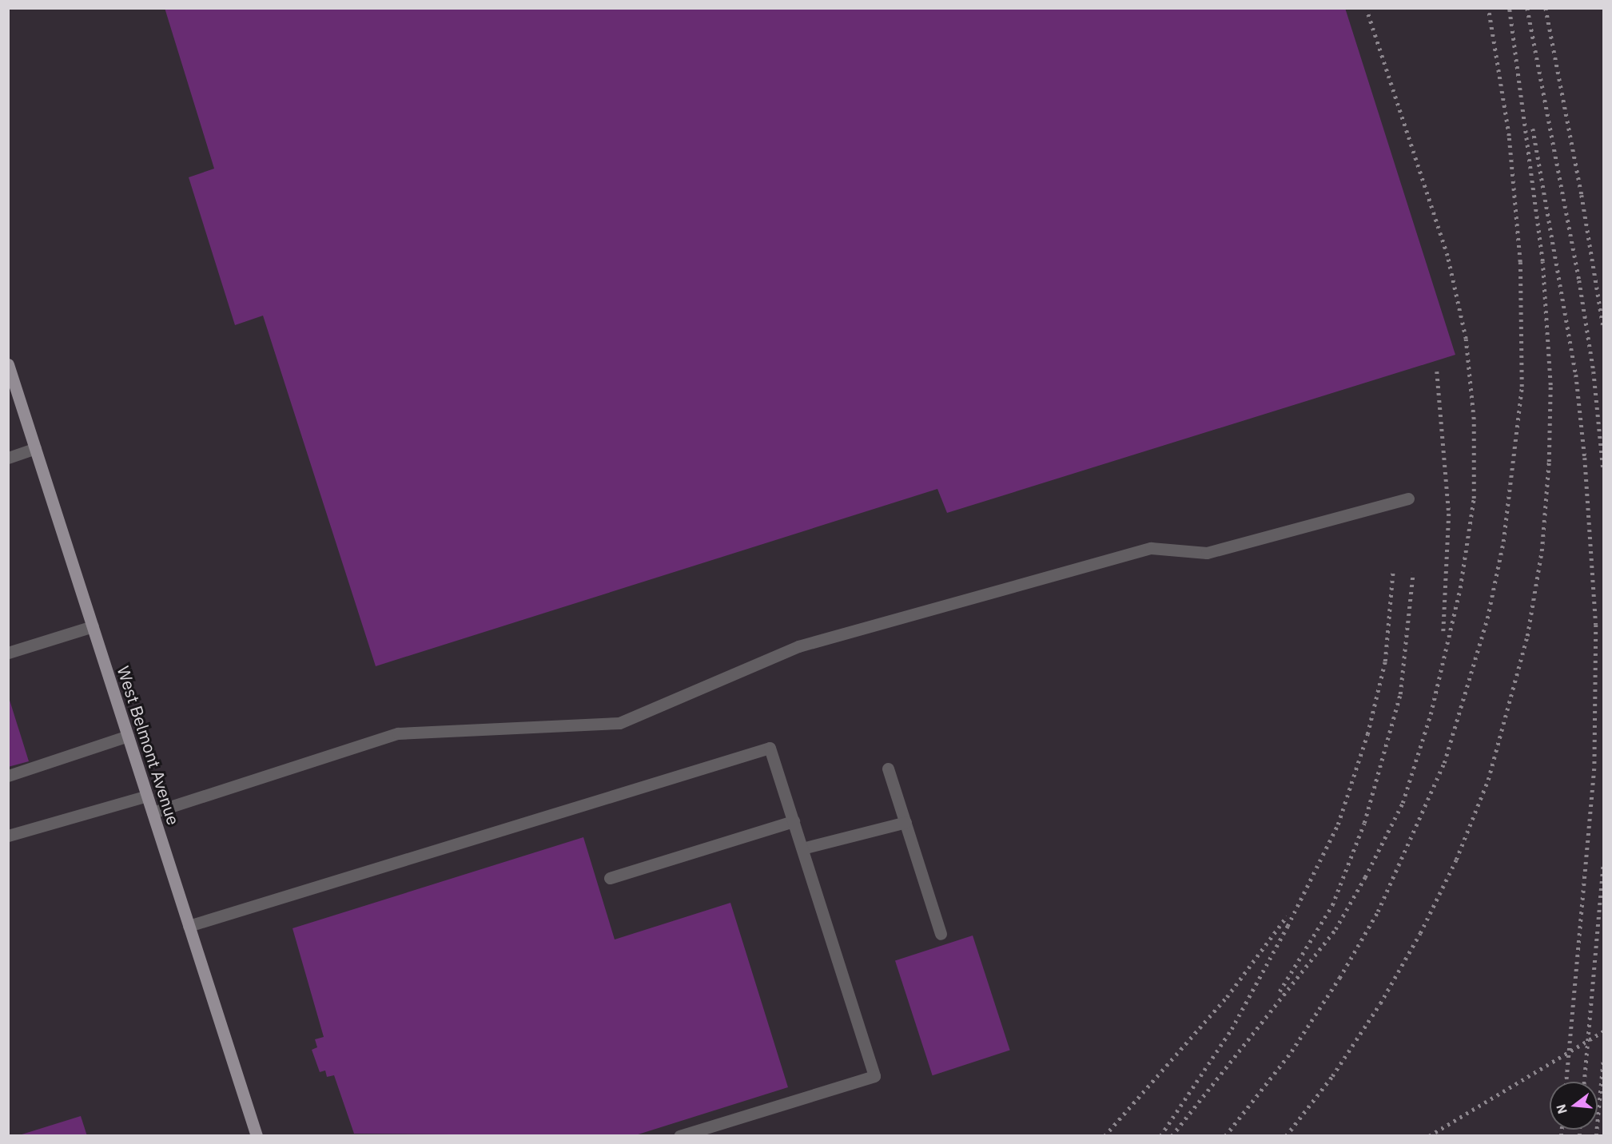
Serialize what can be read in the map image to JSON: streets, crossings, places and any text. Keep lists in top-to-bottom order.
{
  "streets": {
    "main road": ["West Belmont Avenue"]
  },
  "north": "left"
}
